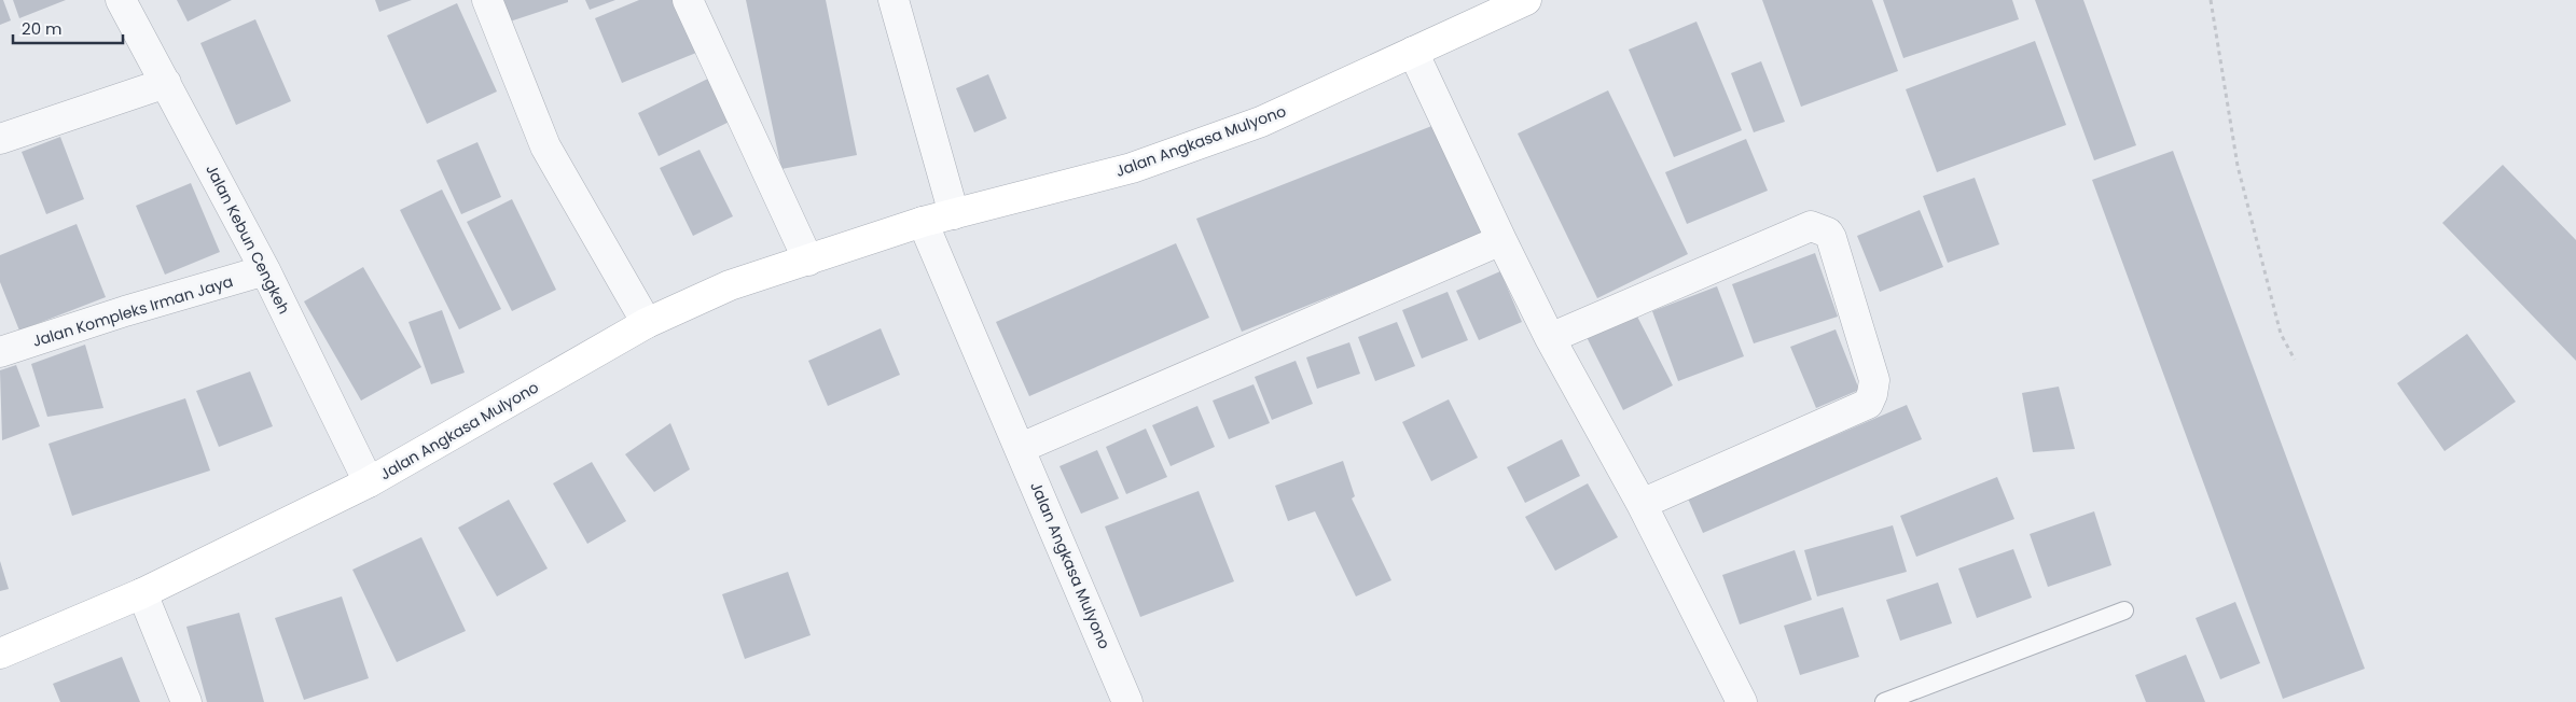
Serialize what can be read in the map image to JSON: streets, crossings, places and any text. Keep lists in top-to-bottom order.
{
  "streets": {
    "main road": ["Jalan Angkasa Mulyono"],
    "street": ["Jalan Kebun Cengkeh", "Jalan Kompleks Irman Jaya"]
  },
  "crossings": [
    ["Jalan Angkasa Mulyono", "Jalan Kebun Cengkeh"],
    ["Jalan Kebun Cengkeh", "Jalan Kompleks Irman Jaya"]
  ],
  "scale_bar": "20 m"
}
